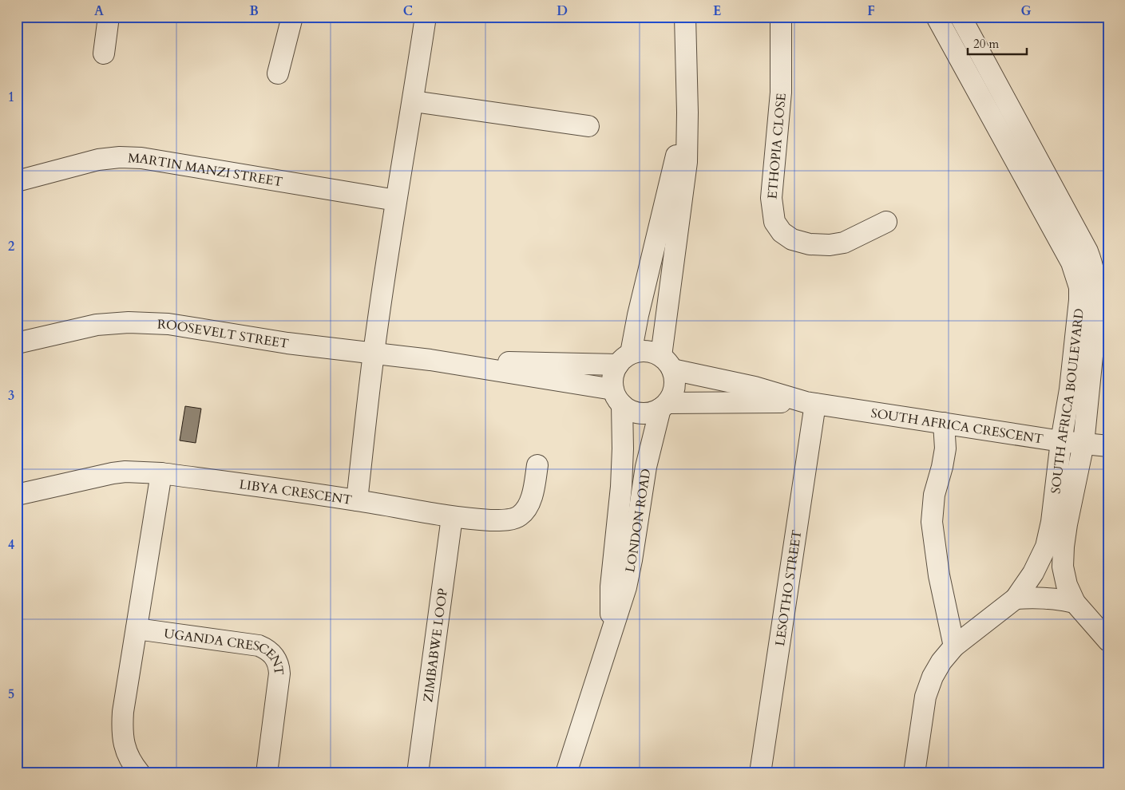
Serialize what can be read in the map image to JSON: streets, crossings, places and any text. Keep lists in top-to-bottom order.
{
  "streets": {
    "street": [
      "ETHOPIA CLOSE",
      "MARTIN MANZI STREET",
      "ROOSEVELT STREET",
      "SOUTH AFRICA BOULEVARD",
      "SOUTH AFRICA CRESCENT",
      "LIBYA CRESCENT",
      "LONDON ROAD",
      "LESOTHO STREET",
      "ZIMBABWE LOOP",
      "UGANDA CRESCENT"
    ]
  },
  "crossings": [
    ["ROOSEVELT STREET", "SOUTH AFRICA CRESCENT"],
    ["ROOSEVELT STREET", "LONDON ROAD"],
    ["SOUTH AFRICA BOULEVARD", "SOUTH AFRICA CRESCENT"],
    ["SOUTH AFRICA CRESCENT", "LONDON ROAD"],
    ["SOUTH AFRICA CRESCENT", "LESOTHO STREET"],
    ["LIBYA CRESCENT", "ZIMBABWE LOOP"],
    ["LIBYA CRESCENT", "UGANDA CRESCENT"]
  ],
  "scale_bar": "20 m",
  "grid": {
    "columns": [
      "A",
      "B",
      "C",
      "D",
      "E",
      "F",
      "G"
    ],
    "rows": [
      "1",
      "2",
      "3",
      "4",
      "5"
    ]
  }
}
